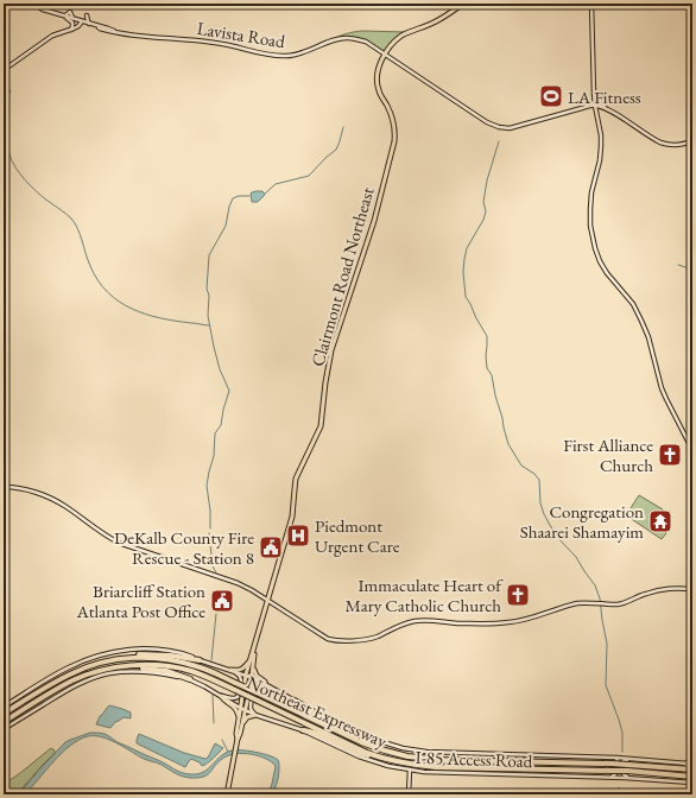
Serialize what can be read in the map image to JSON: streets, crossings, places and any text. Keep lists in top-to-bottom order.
{
  "streets": {
    "highway": ["Northeast Expressway"],
    "main road": ["Lavista Road", "Clairmont Road Northeast", "I-85 Access Road"]
  },
  "crossings": [
    ["Lavista Road", "Clairmont Road Northeast"],
    ["Clairmont Road Northeast", "I-85 Access Road"]
  ],
  "places": {
    "sports": ["LA Fitness"],
    "church": ["First Alliance Church", "Immaculate Heart of Mary Catholic Church"],
    "temple": ["Congregation Shaarei Shamayim"],
    "hospital": ["Piedmont Urgent Care"],
    "public building": ["DeKalb County Fire Rescue - Station 8", "Briarcliff Station Atlanta Post Office"]
  }
}
